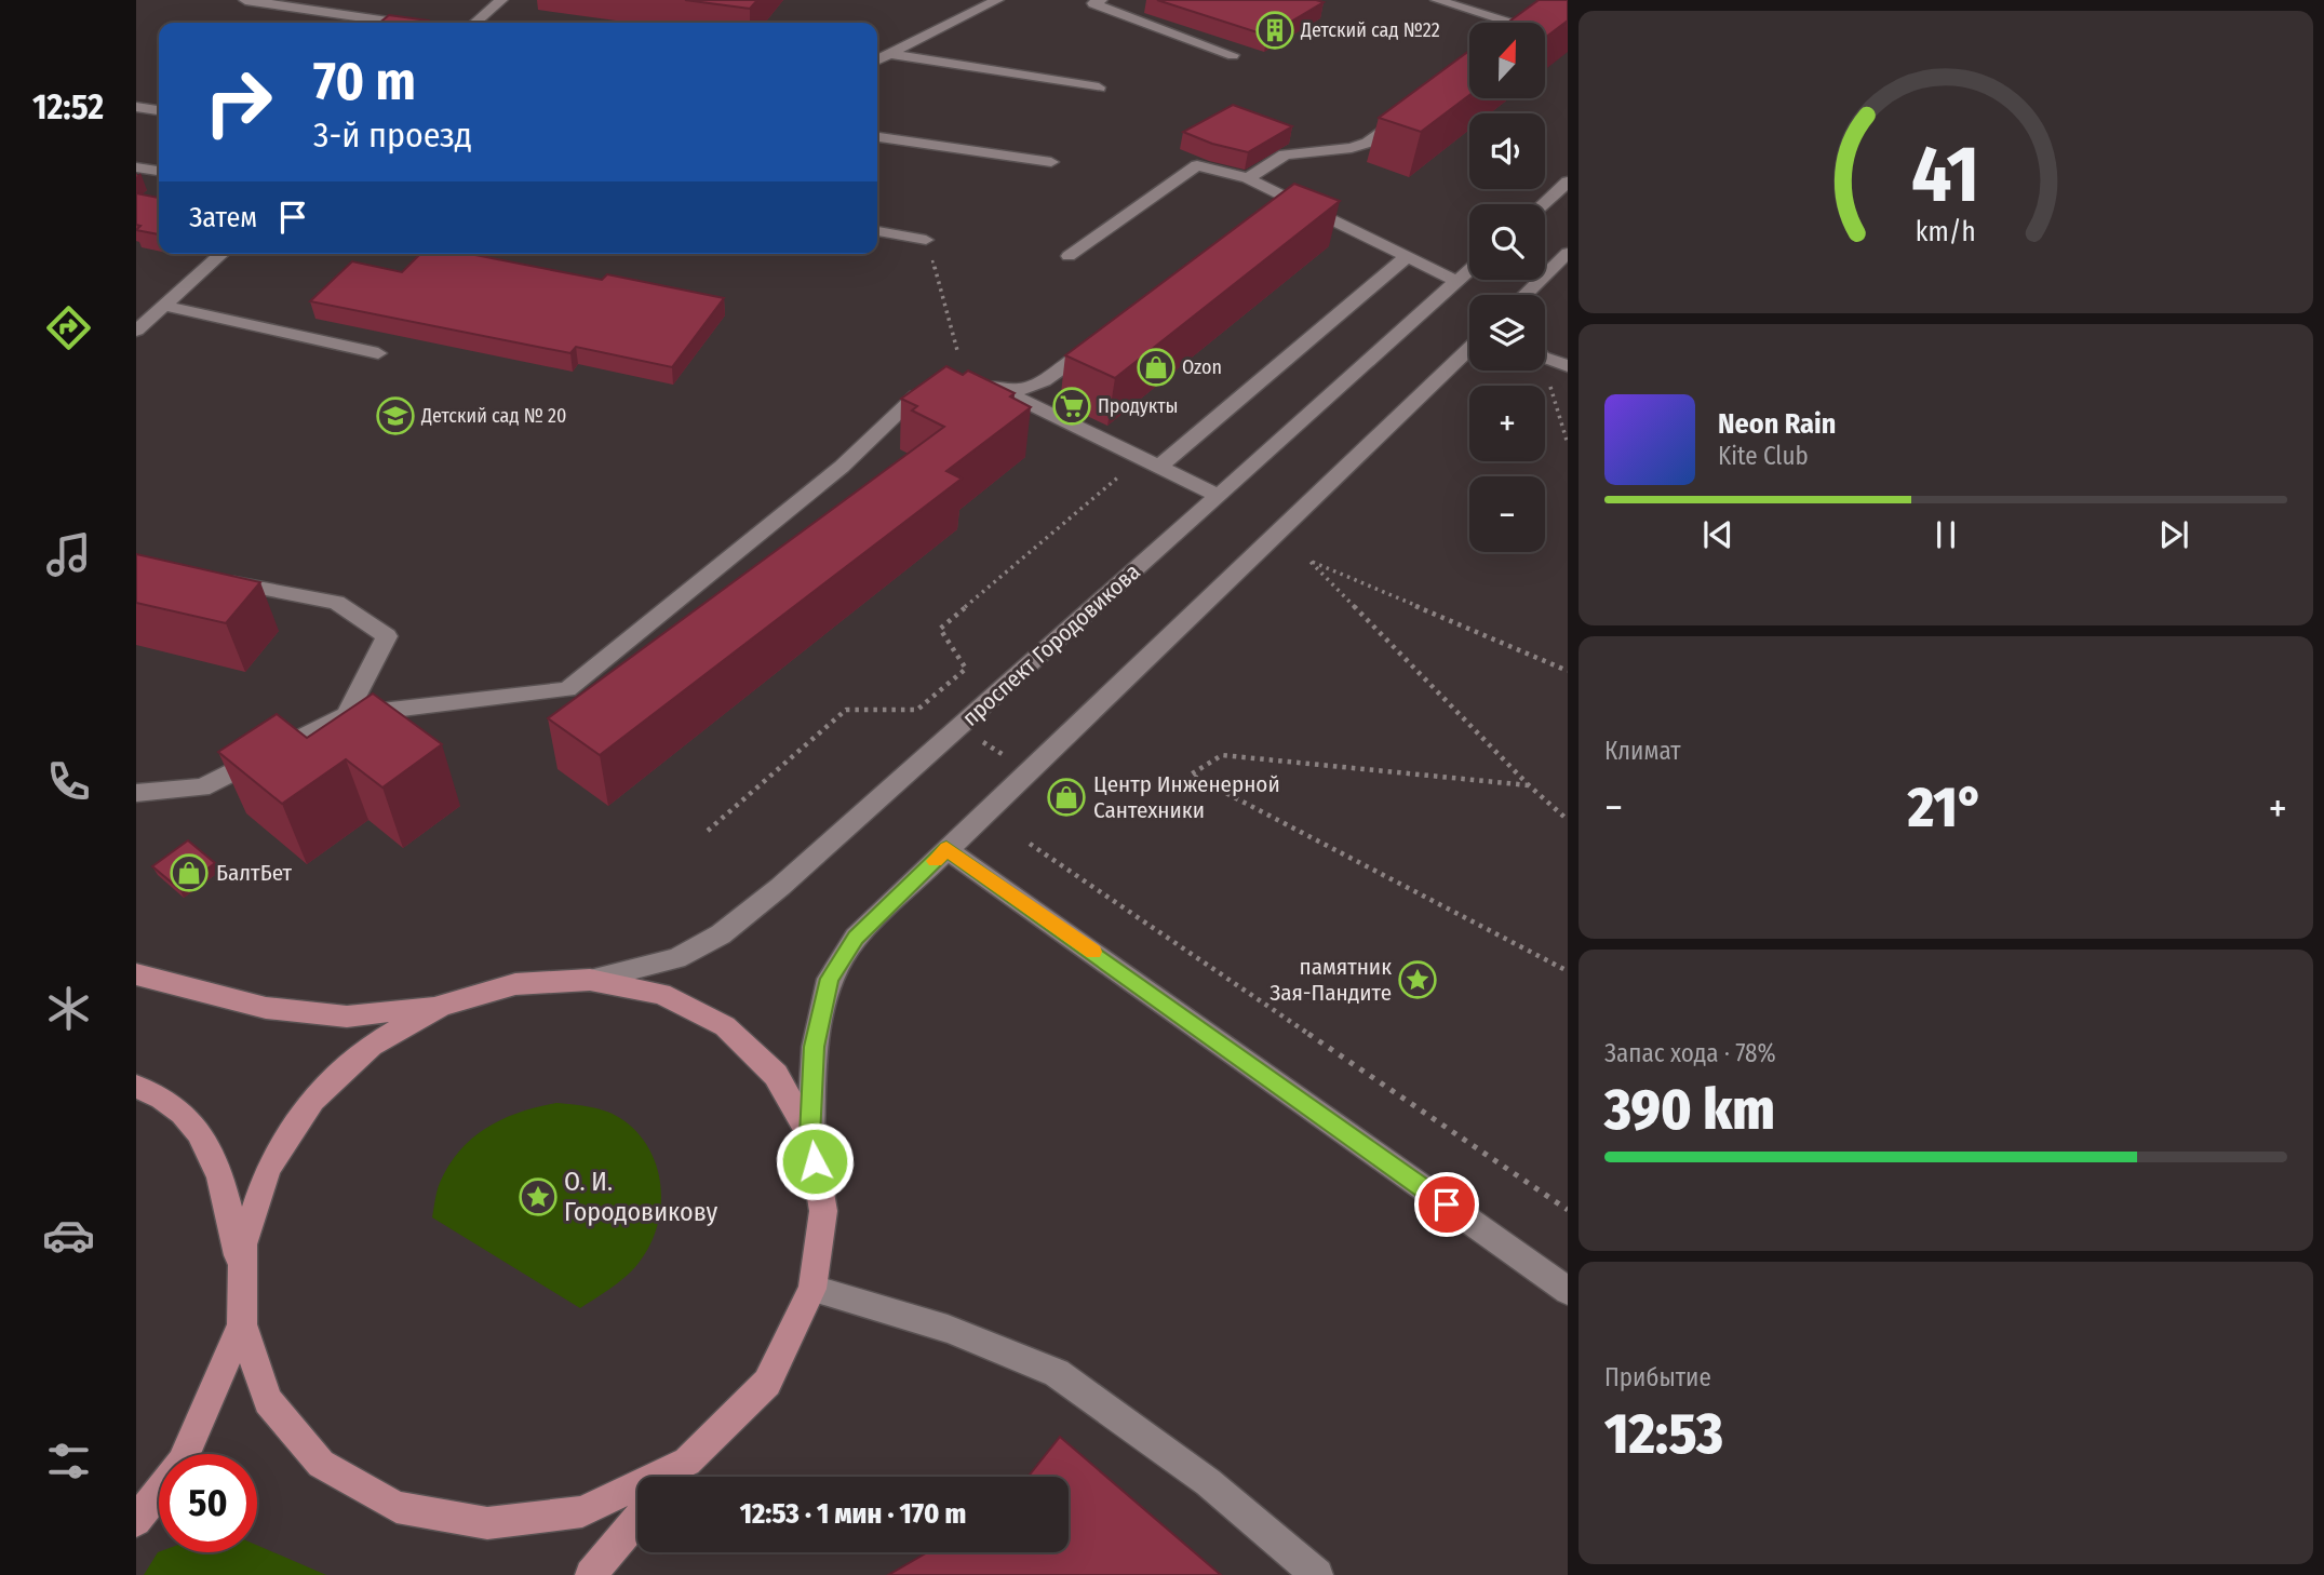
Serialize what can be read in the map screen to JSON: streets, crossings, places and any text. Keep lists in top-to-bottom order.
{
  "streets": {
    "street": ["проспект Городовикова"]
  },
  "places": {
    "building": ["Детский сад №22"],
    "shop": ["Ozon", "Центр Инженерной Сантехники", "БалтБет"],
    "supermarket": ["Продукты"],
    "school or university": ["Детский сад № 20"],
    "place": ["памятник Зая-Пандите", "О. И. Городовикову"]
  },
  "north": "top",
  "page": {
    "tabs": "12:52",
    "map_buttons": ["+", "−"],
    "turn": ["70 m", "3-й проезд"],
    "then": "Затем",
    "song": ["Neon Rain", "Kite Club"],
    "tile": [
      "Климат",
      ["Запас хода · 78%", "390 km"],
      ["Прибытие", "12:53"]
    ],
    "heat": ["−", "21°", "+"],
    "limit": "50",
    "trip": "12:53 · 1 мин · 170 m",
    "gauge": ["41", "km/h"]
  }
}
